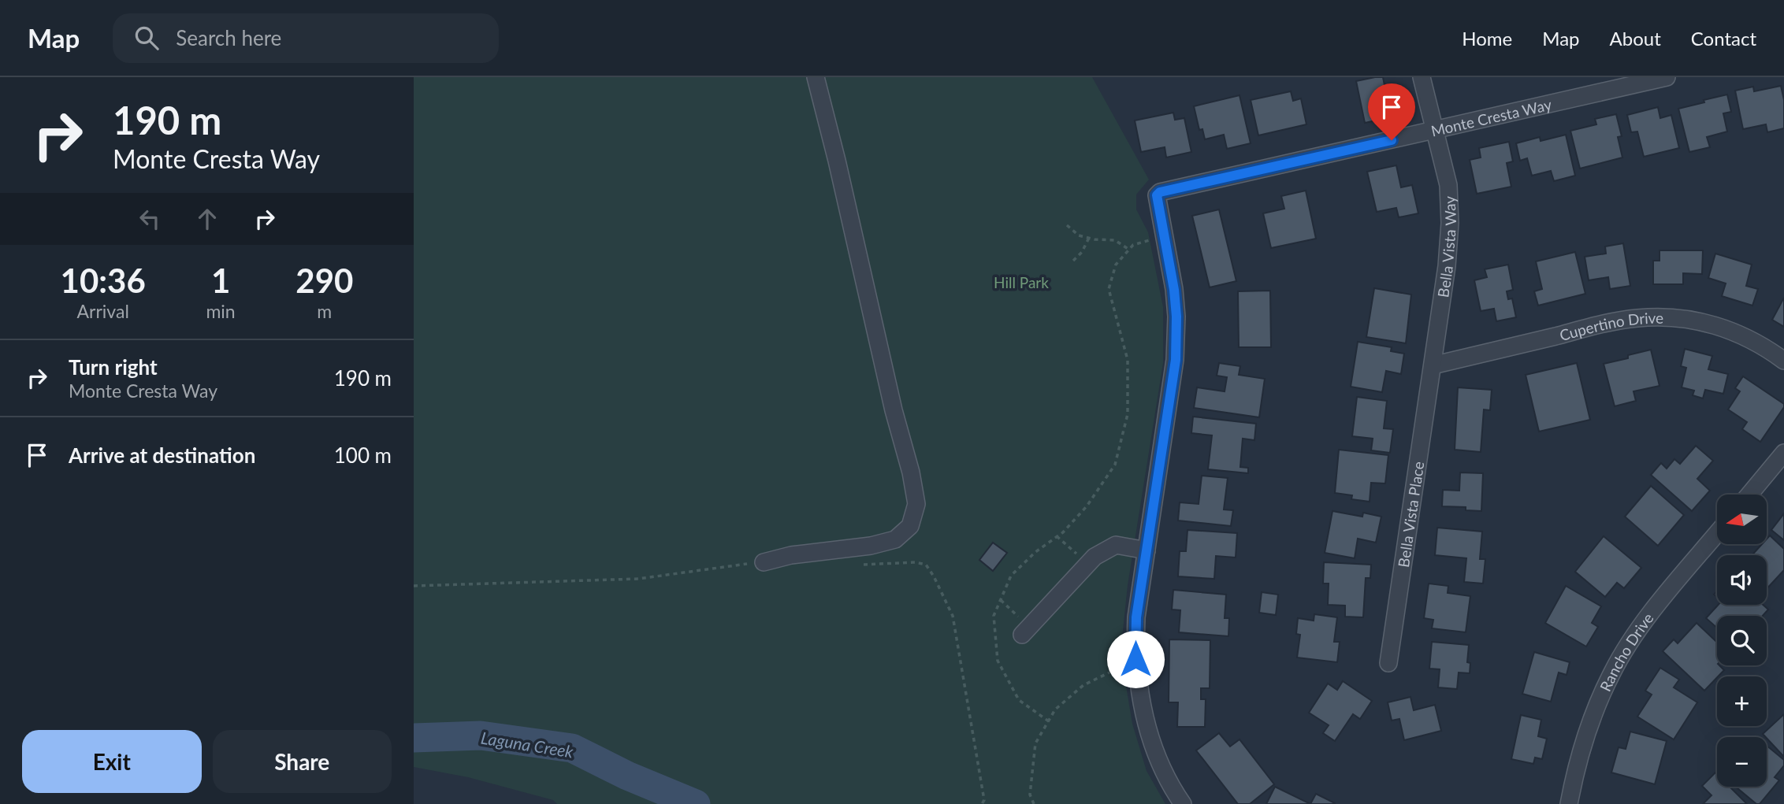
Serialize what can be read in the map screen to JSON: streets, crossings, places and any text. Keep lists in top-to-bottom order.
{
  "streets": {
    "street": [
      "Monte Cresta Way",
      "Bella Vista Way",
      "Cupertino Drive",
      "Bella Vista Place",
      "Rancho Drive"
    ]
  },
  "crossings": [
    ["Monte Cresta Way", "Bella Vista Way"],
    ["Bella Vista Way", "Cupertino Drive"],
    ["Bella Vista Way", "Bella Vista Place"],
    ["Cupertino Drive", "Bella Vista Place"]
  ],
  "water": ["Laguna Creek"],
  "parks": ["Hill Park"],
  "north": "left",
  "page": {
    "header": "Map",
    "search": "Search here",
    "nav": [
      "Home",
      "Map",
      "About",
      "Contact"
    ],
    "turn": ["190 m", "Monte Cresta Way"],
    "eta": [
      "10:36",
      "Arrival",
      "1",
      "min",
      "290",
      "m"
    ],
    "list": [
      {
        "name": "Turn right",
        "note": "Monte Cresta Way",
        "value": "190 m"
      },
      {
        "name": "Arrive at destination",
        "value": "100 m"
      }
    ],
    "map_buttons": ["+", "−"],
    "buttons": ["Exit", "Share"]
  }
}
